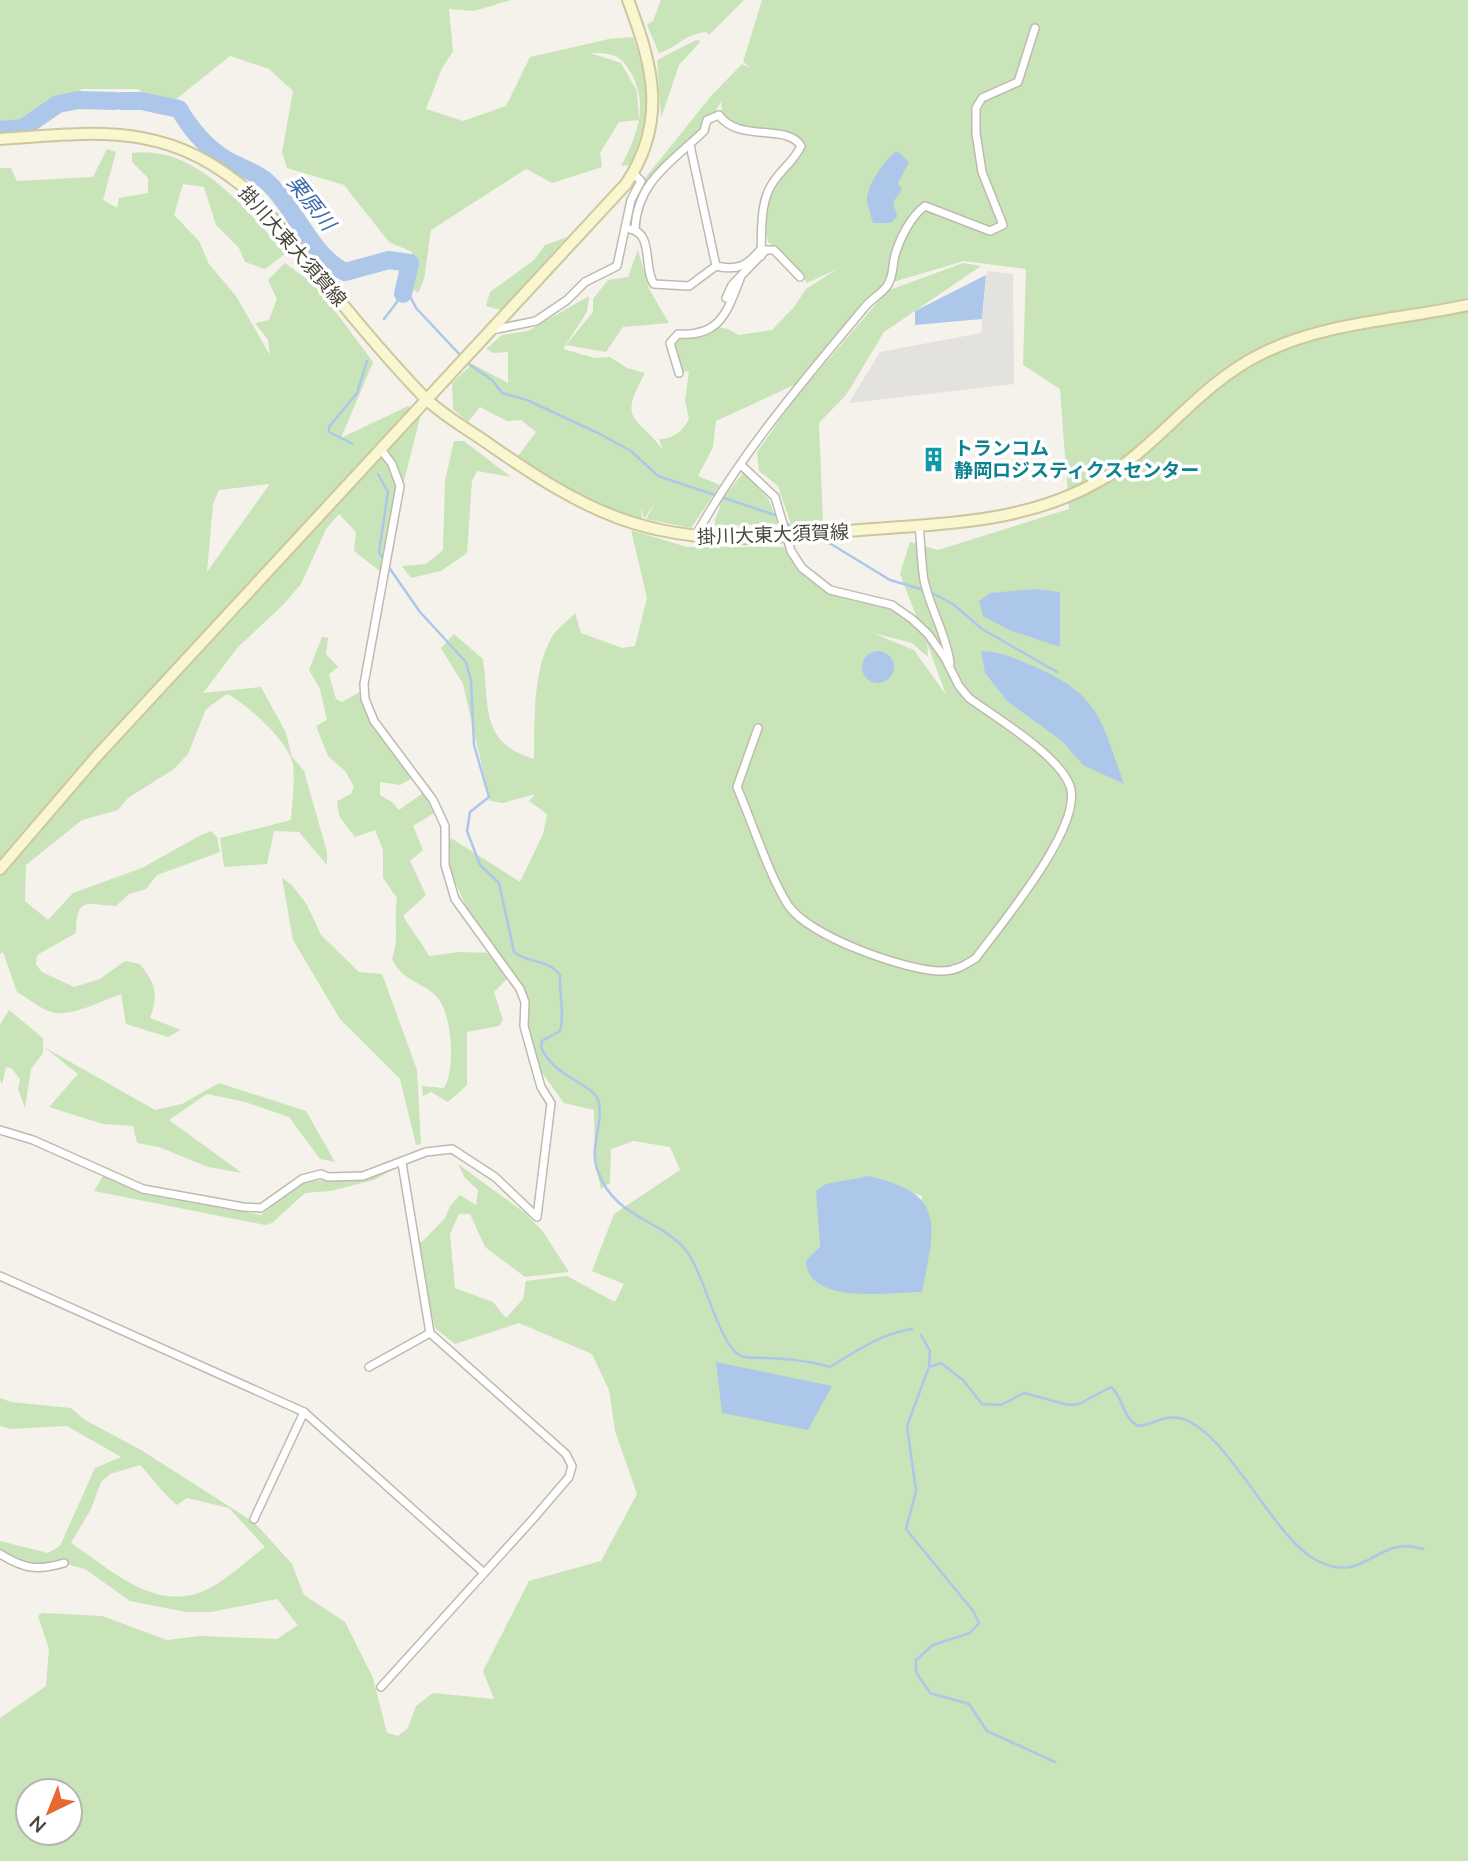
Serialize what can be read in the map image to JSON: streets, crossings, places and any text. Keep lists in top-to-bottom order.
{
  "streets": {
    "main road": ["掛川大東大須賀線"]
  },
  "water": ["栗原川"],
  "places": {
    "building": ["トランコム 静岡ロジスティクスセンター"]
  },
  "north": "bottom left"
}
